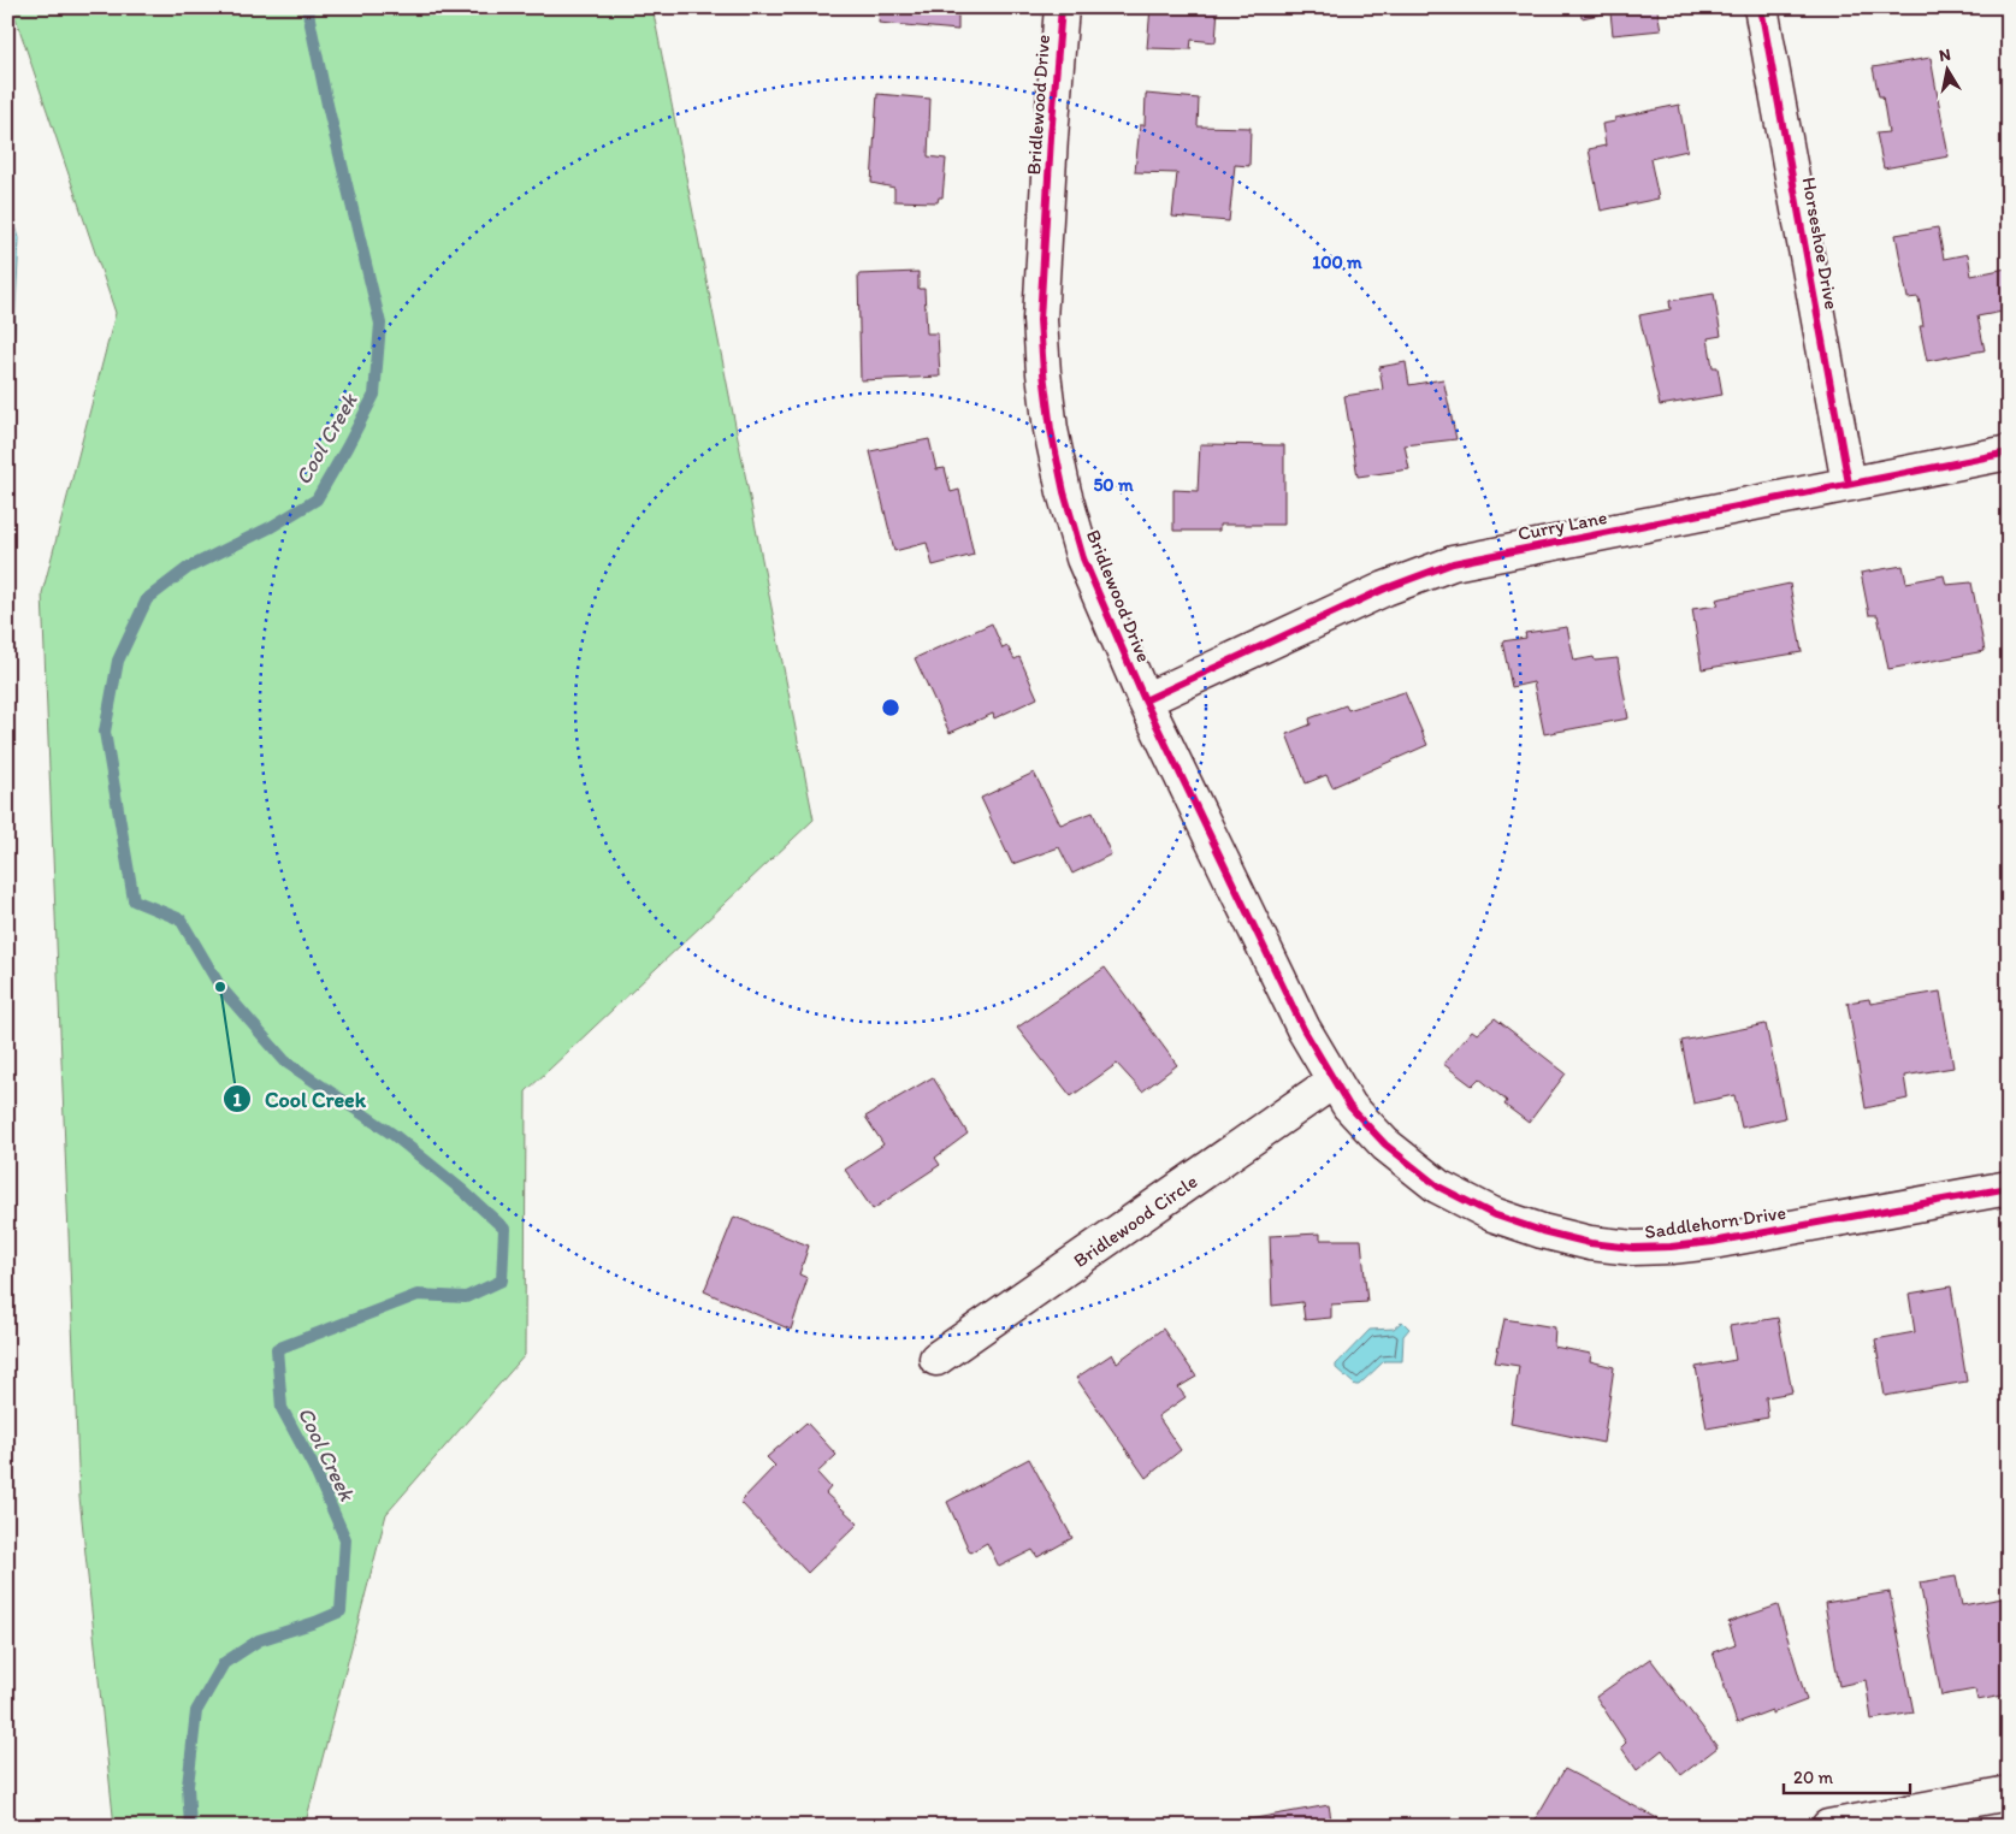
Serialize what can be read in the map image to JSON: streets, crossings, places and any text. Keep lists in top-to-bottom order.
{
  "streets": {
    "street": [
      "Bridlewood Drive",
      "Horseshoe Drive",
      "Curry Lane",
      "Bridlewood Circle",
      "Saddlehorn Drive"
    ]
  },
  "crossings": [
    ["Bridlewood Drive", "Curry Lane"],
    ["Bridlewood Drive", "Bridlewood Circle"],
    ["Bridlewood Drive", "Saddlehorn Drive"],
    ["Horseshoe Drive", "Curry Lane"],
    ["Bridlewood Circle", "Saddlehorn Drive"]
  ],
  "water": ["Cool Creek"],
  "places": ["Cool Creek"],
  "scale_bar": "20 m",
  "north": "top",
  "rings": ["100 m", "50 m"]
}
